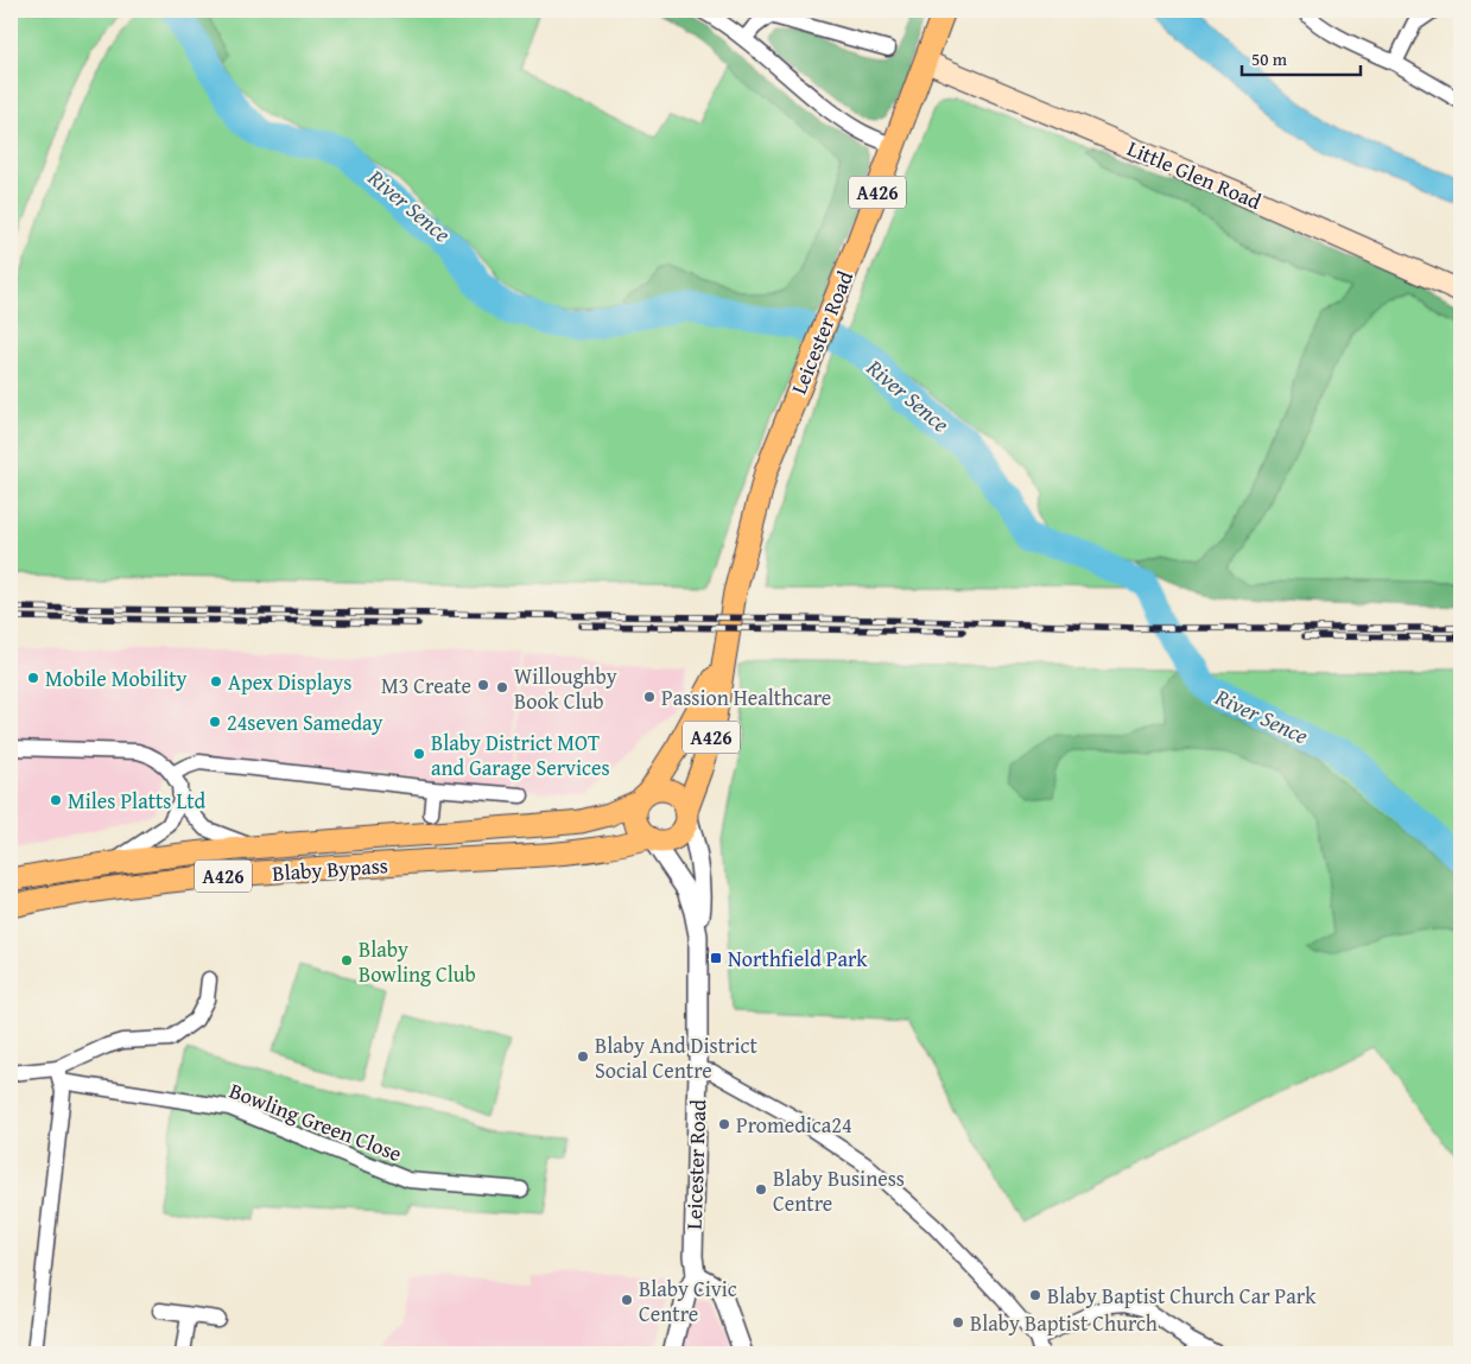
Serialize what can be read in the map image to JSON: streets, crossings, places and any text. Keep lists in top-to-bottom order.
{
  "streets": {
    "main road": [
      "Little Glen Road",
      "A426",
      "Leicester Road",
      "Blaby Bypass"
    ],
    "street": ["Bowling Green Close"]
  },
  "crossings": [
    ["Little Glen Road", "Leicester Road"],
    ["Leicester Road", "Blaby Bypass"]
  ],
  "water": ["River Sence"],
  "places": {
    "other": [
      "Mobile Mobility",
      "Apex Displays",
      "M3 Create",
      "Willoughby Book Club",
      "Passion Healthcare",
      "24seven Sameday",
      "Blaby District MOT and Garage Services",
      "Miles Platts Ltd",
      "Blaby Bowling Club",
      "Blaby And District Social Centre",
      "Promedica24",
      "Blaby Business Centre",
      "Blaby Baptist Church Car Park",
      "Blaby Civic Centre",
      "Blaby Baptist Church"
    ],
    "transit": ["Northfield Park"]
  },
  "scale_bar": "50 m"
}
